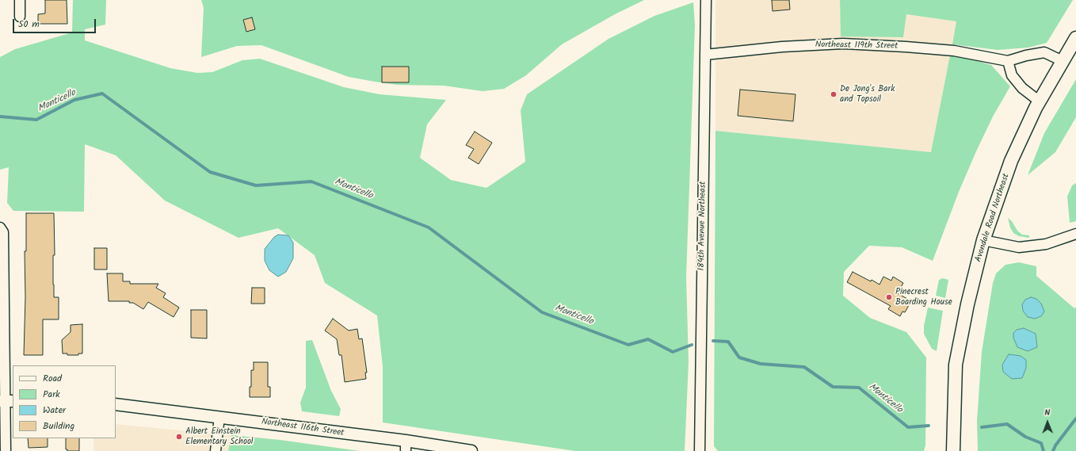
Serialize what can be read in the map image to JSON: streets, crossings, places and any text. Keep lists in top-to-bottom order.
{
  "streets": {
    "main road": ["Avondale Road Northeast"],
    "street": ["Northeast 119th Street", "184th Avenue Northeast", "Northeast 116th Street"]
  },
  "crossings": [
    ["Northeast 119th Street", "Avondale Road Northeast"],
    ["Northeast 119th Street", "184th Avenue Northeast"]
  ],
  "water": ["Monticello"],
  "places": ["De Jong's Bark and Topsoil", "Pinecrest Boarding House", "Albert Einstein Elementary School"],
  "legend": [
    "Road",
    "Park",
    "Water",
    "Building"
  ],
  "scale_bar": "50 m",
  "north": "top"
}
